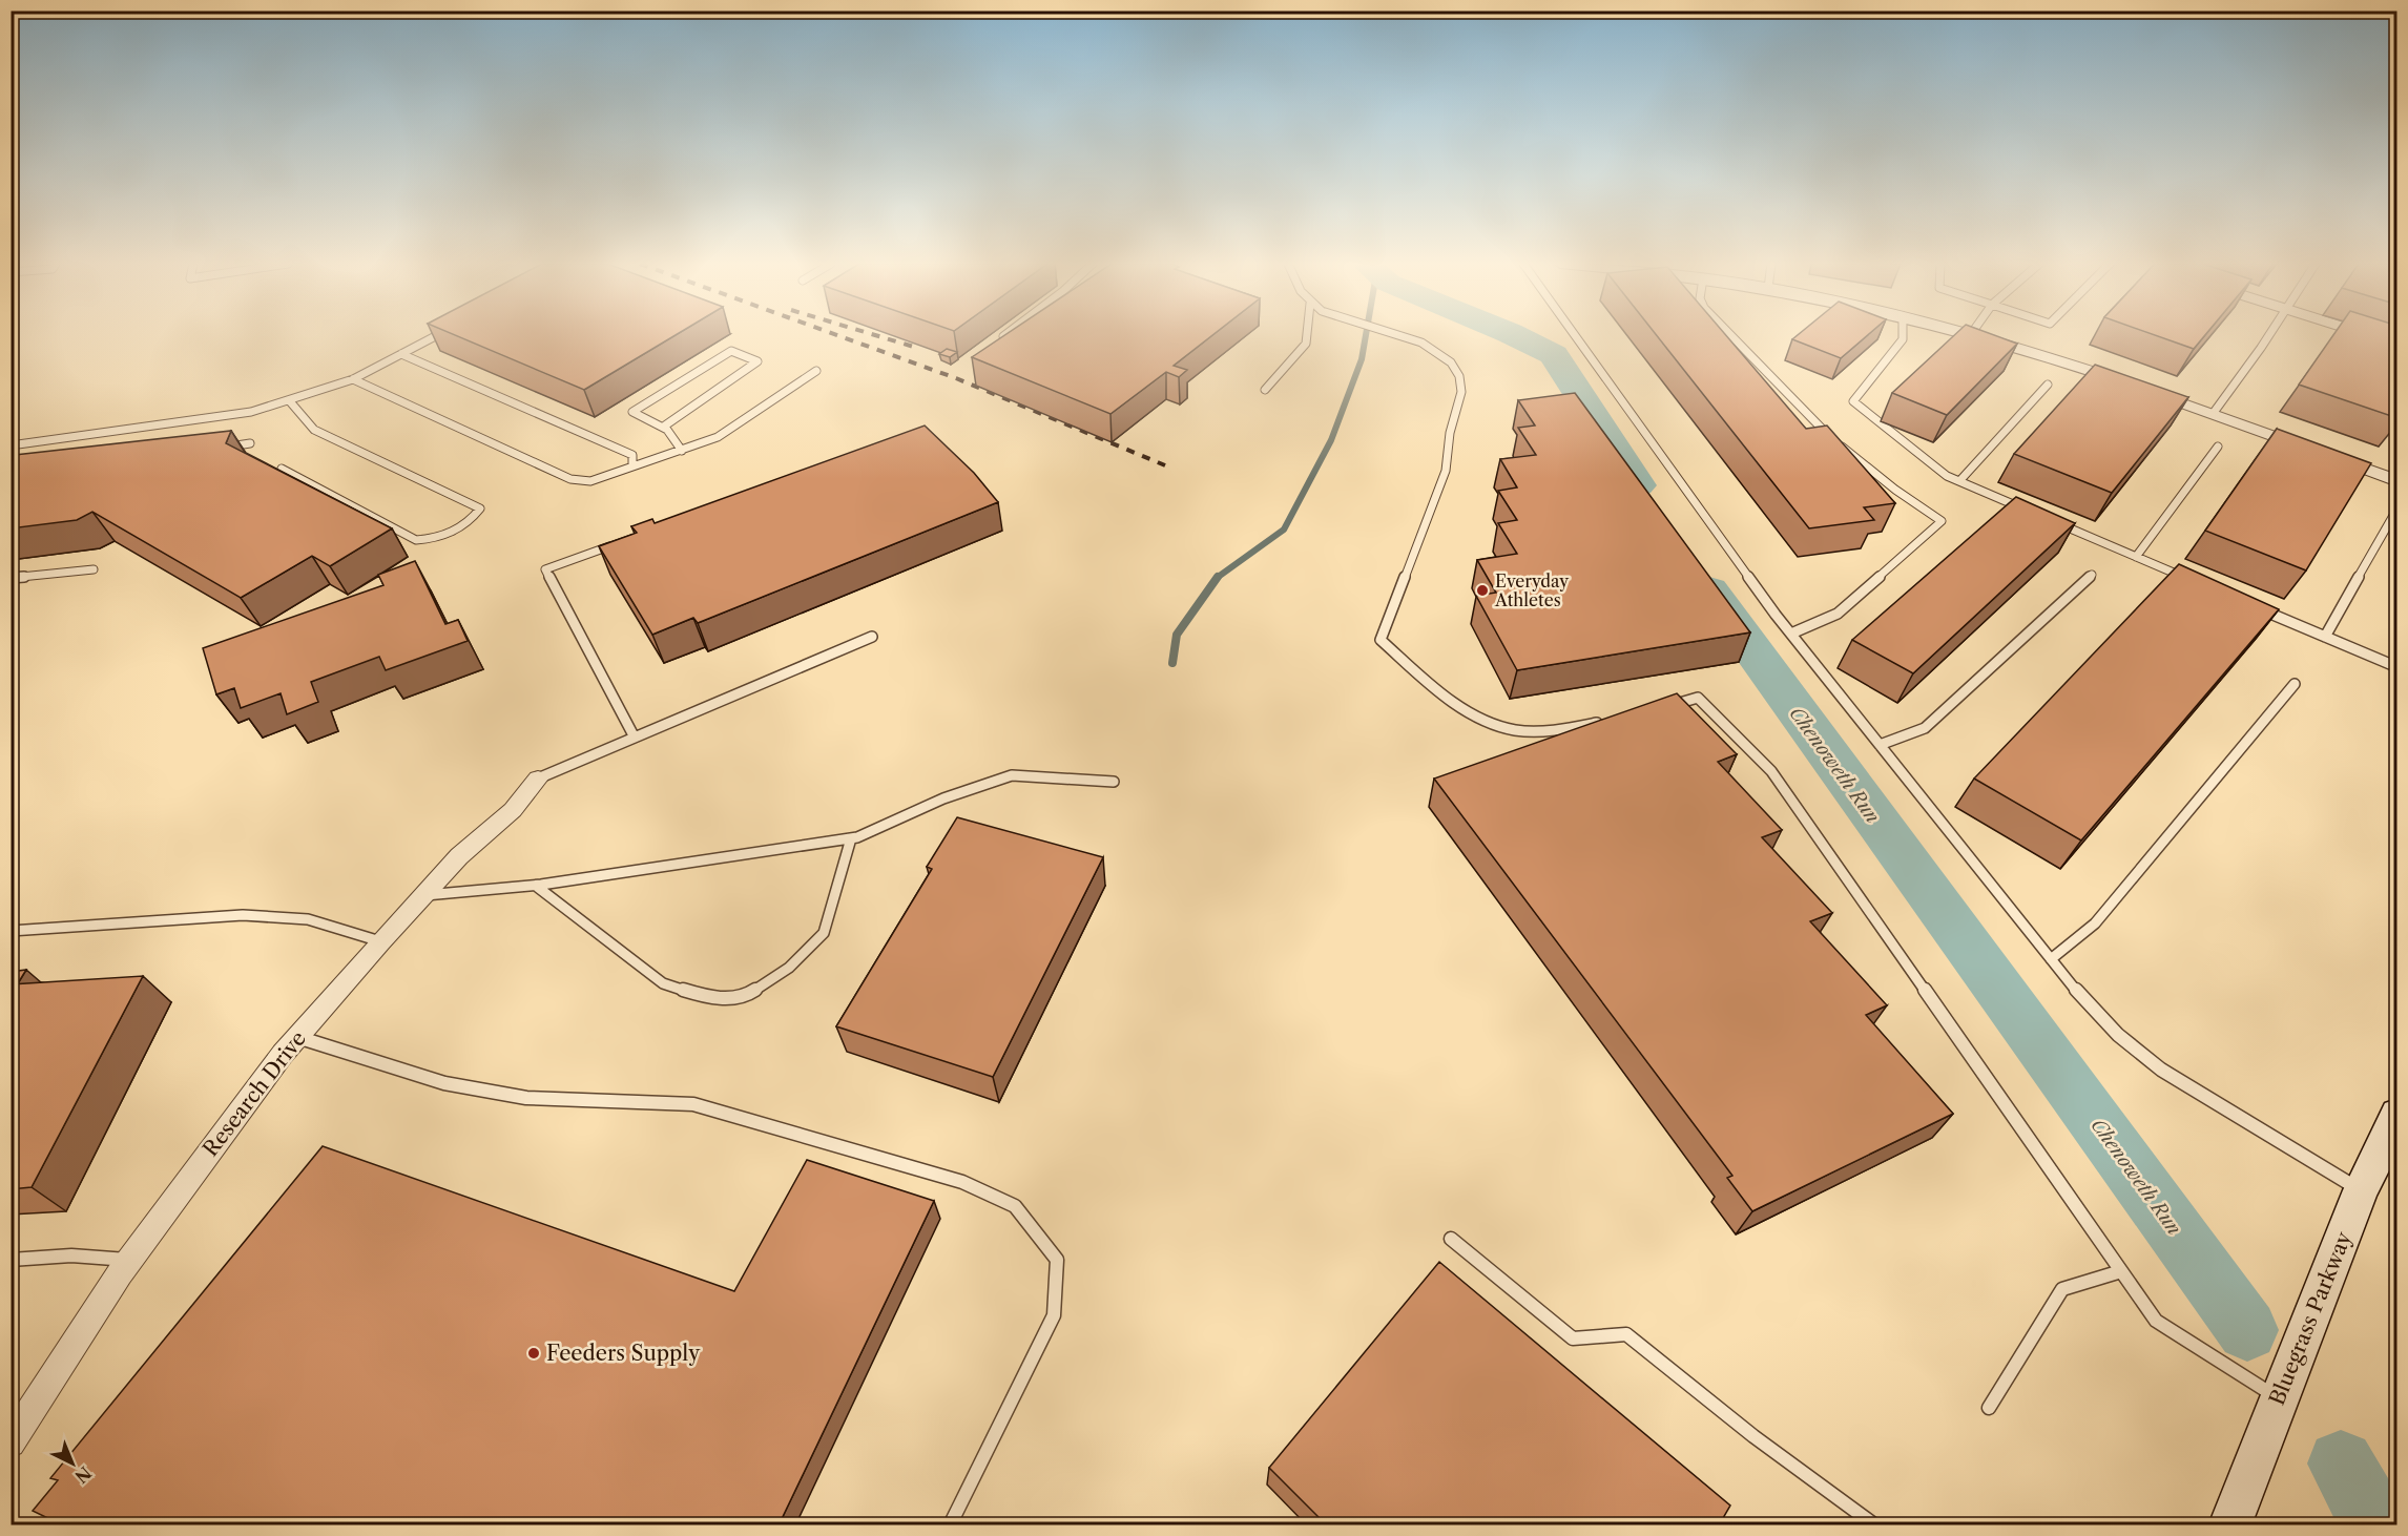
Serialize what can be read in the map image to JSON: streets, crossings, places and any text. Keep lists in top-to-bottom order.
{
  "streets": {
    "street": ["Research Drive", "Bluegrass Parkway"]
  },
  "water": ["Chenoweth Run"],
  "places": ["Everyday Athletes", "Feeders Supply"],
  "north": "bottom right"
}
